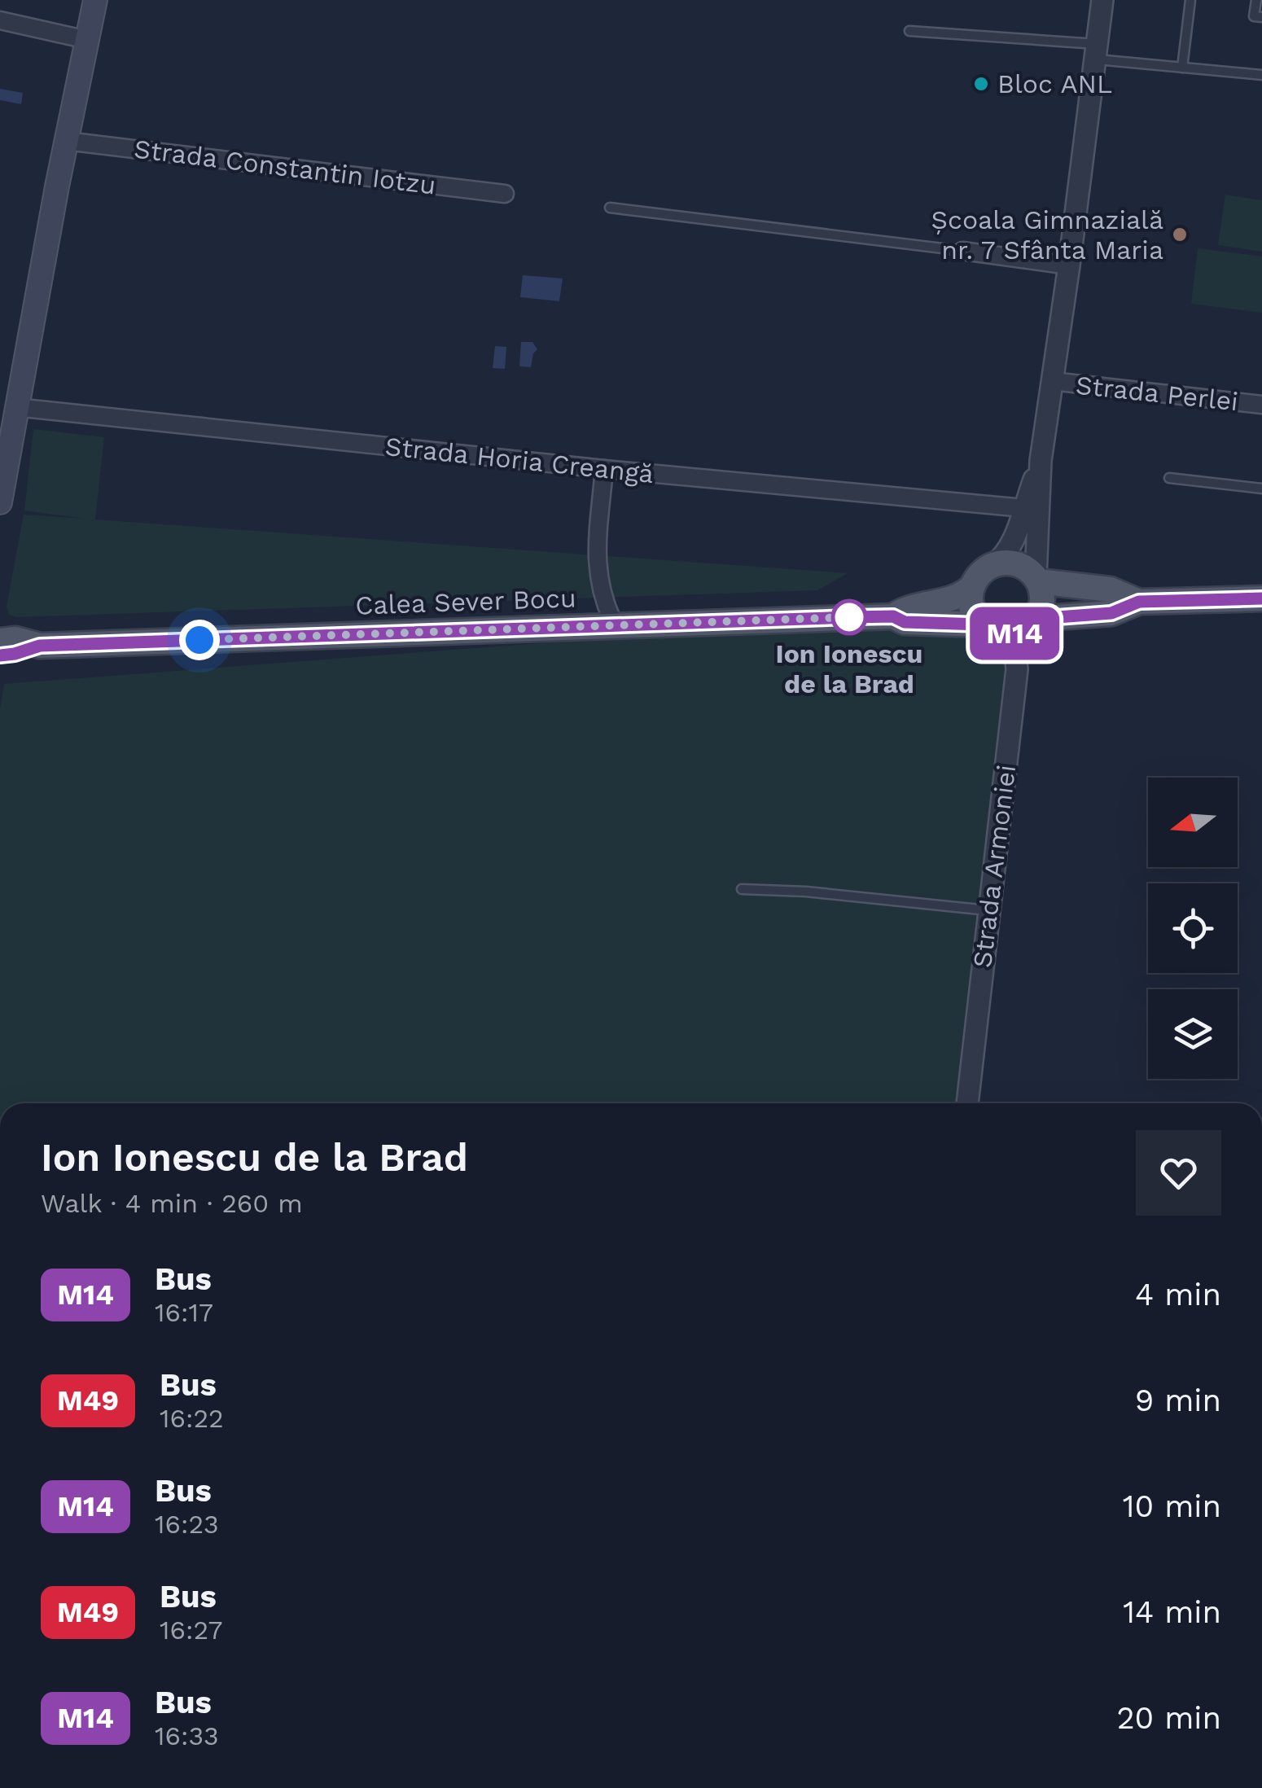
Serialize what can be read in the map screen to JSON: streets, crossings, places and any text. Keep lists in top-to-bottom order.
{
  "streets": {
    "main road": ["Calea Sever Bocu"],
    "street": [
      "Strada Constantin Iotzu",
      "Strada Perlei",
      "Strada Horia Creangă",
      "Strada Armoniei"
    ]
  },
  "crossings": [
    ["Calea Sever Bocu", "Strada Armoniei"]
  ],
  "places": ["Bloc ANL", "Școala Gimnazială nr. 7 Sfânta Maria", "Ion Ionescu de la Brad"],
  "lines": ["bus line M14"],
  "north": "left",
  "page": {
    "on_map": "M14",
    "heading": ["Ion Ionescu de la Brad", "Walk · 4 min · 260 m"],
    "list": [
      {
        "mark": "M14",
        "name": "Bus",
        "note": "16:17",
        "value": "4 min"
      },
      {
        "mark": "M49",
        "name": "Bus",
        "note": "16:22",
        "value": "9 min"
      },
      {
        "mark": "M14",
        "name": "Bus",
        "note": "16:23",
        "value": "10 min"
      },
      {
        "mark": "M49",
        "name": "Bus",
        "note": "16:27",
        "value": "14 min"
      },
      {
        "mark": "M14",
        "name": "Bus",
        "note": "16:33",
        "value": "20 min"
      }
    ]
  }
}
